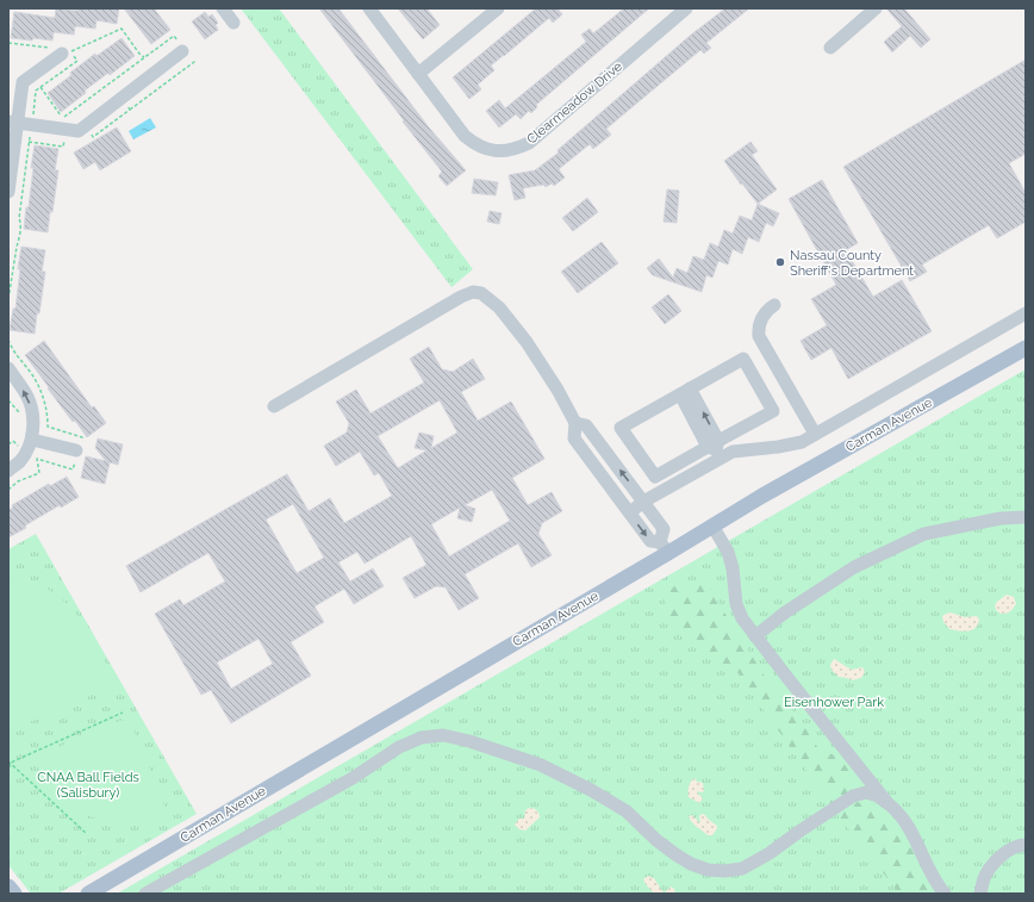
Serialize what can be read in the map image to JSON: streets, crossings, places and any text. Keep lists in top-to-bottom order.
{
  "streets": {
    "main road": ["Carman Avenue"],
    "street": ["Clearmeadow Drive"]
  },
  "parks": ["Eisenhower Park", "CNAA Ball Fields (Salisbury)"],
  "places": ["Nassau County Sheriff's Department"]
}
